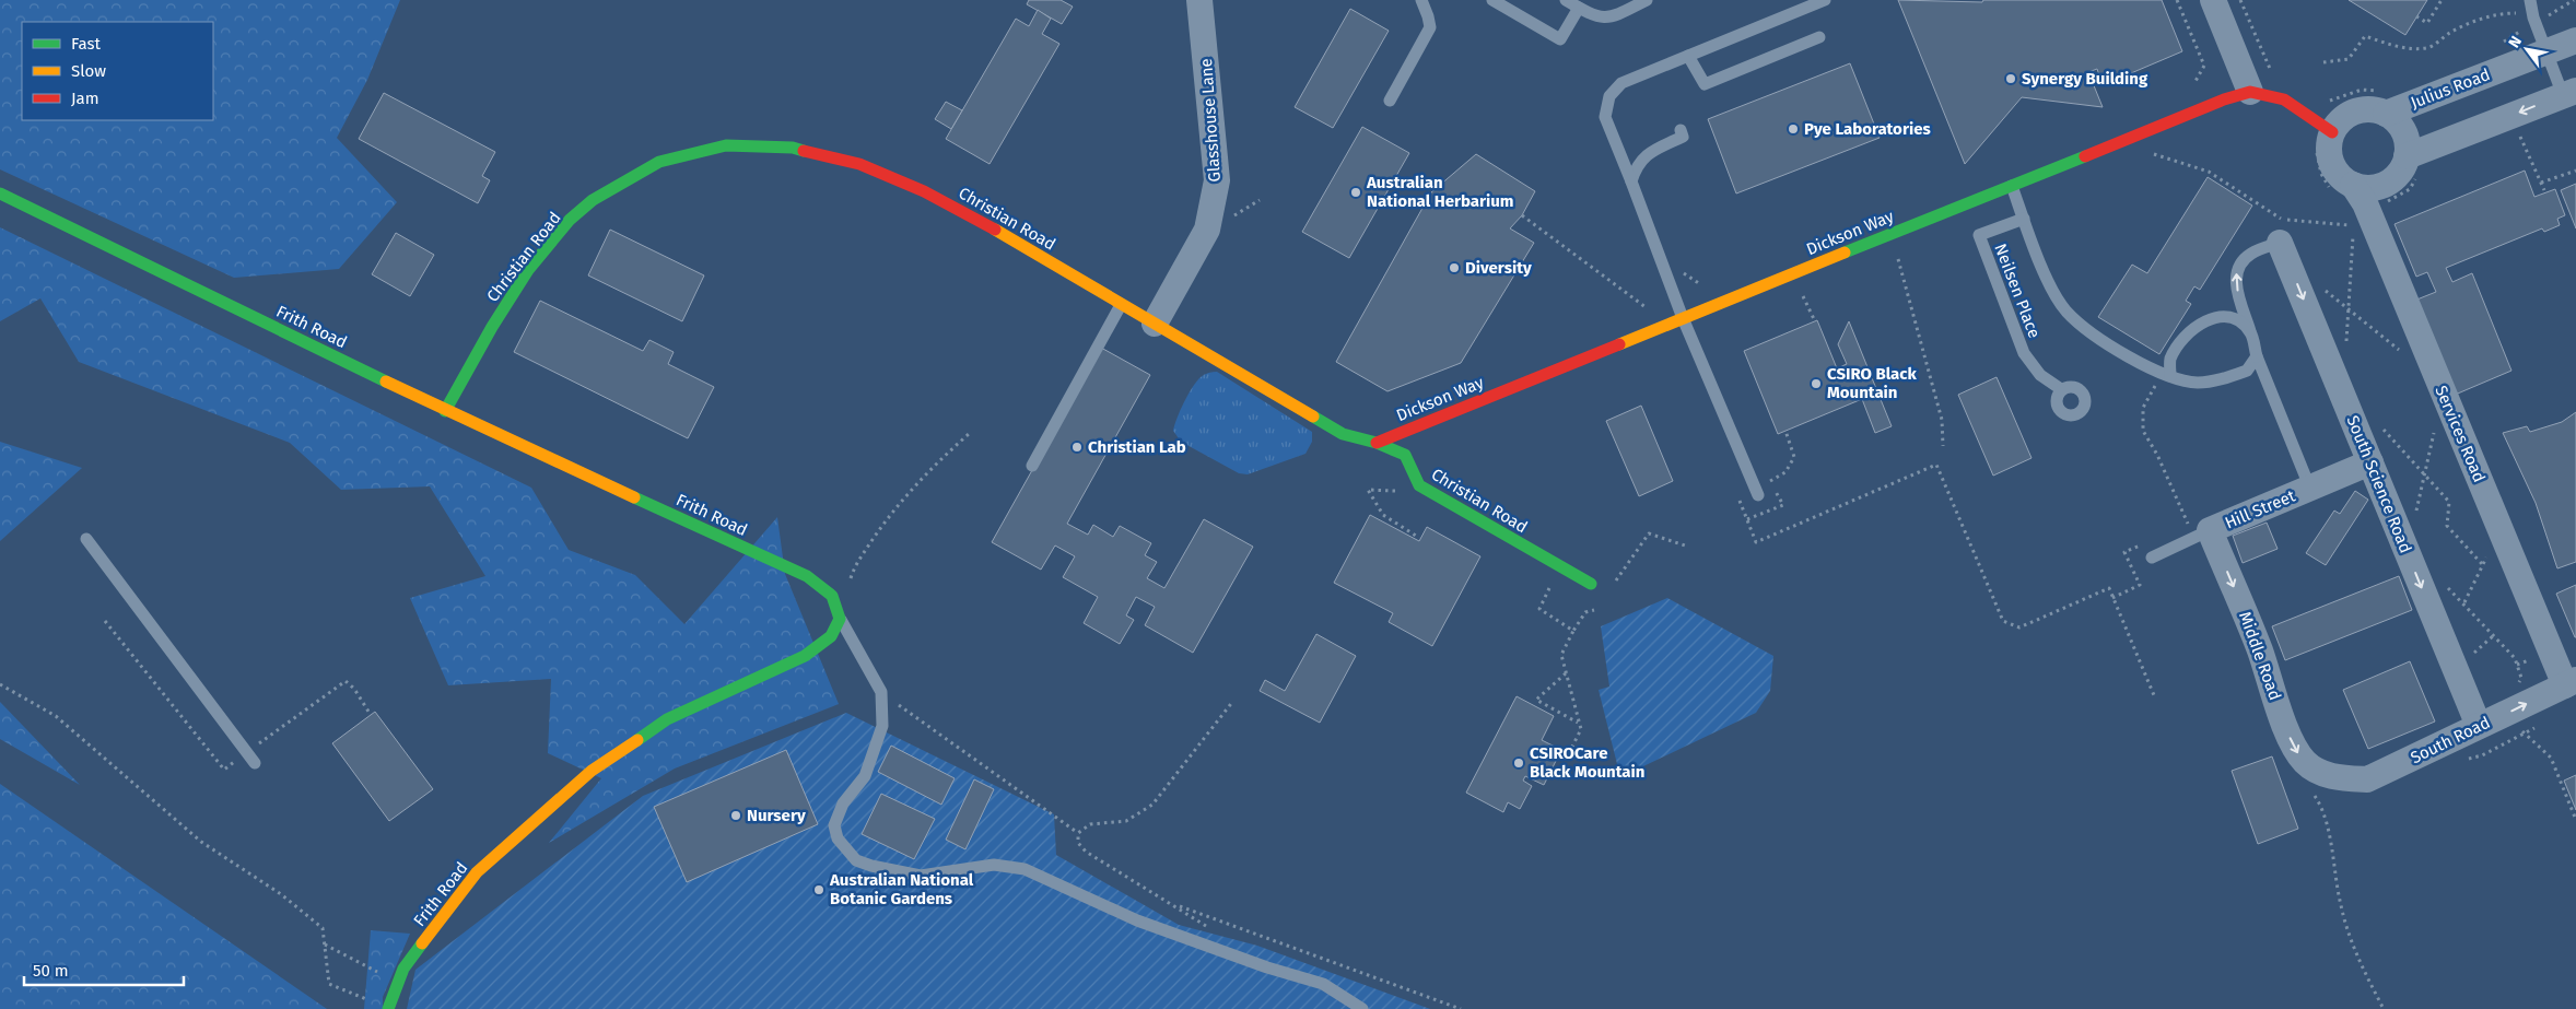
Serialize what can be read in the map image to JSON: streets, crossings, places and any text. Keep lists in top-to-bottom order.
{
  "streets": {
    "street": [
      "Julius Road",
      "Glasshouse Lane",
      "Christian Road",
      "Dickson Way",
      "Frith Road",
      "Services Road",
      "South Science Road",
      "Hill Street",
      "Middle Road",
      "South Road"
    ],
    "lane": ["Neilsen Place"]
  },
  "crossings": [
    ["Julius Road", "Dickson Way"],
    ["Julius Road", "Services Road"],
    ["Glasshouse Lane", "Christian Road"],
    ["Christian Road", "Dickson Way"],
    ["Christian Road", "Frith Road"],
    ["Dickson Way", "Services Road"],
    ["Services Road", "South Road"],
    ["South Science Road", "Hill Street"],
    ["South Science Road", "South Road"],
    ["Hill Street", "Middle Road"],
    ["Middle Road", "South Road"]
  ],
  "one_way": ["South Science Road", "Middle Road"],
  "places": [
    "Synergy Building",
    "Pye Laboratories",
    "Australian National Herbarium",
    "Diversity",
    "CSIRO Black Mountain",
    "Christian Lab",
    "CSIROCare Black Mountain",
    "Nursery",
    "Australian National Botanic Gardens"
  ],
  "legend": ["Fast", "Slow", "Jam"],
  "scale_bar": "50 m",
  "north": "top left"
}
